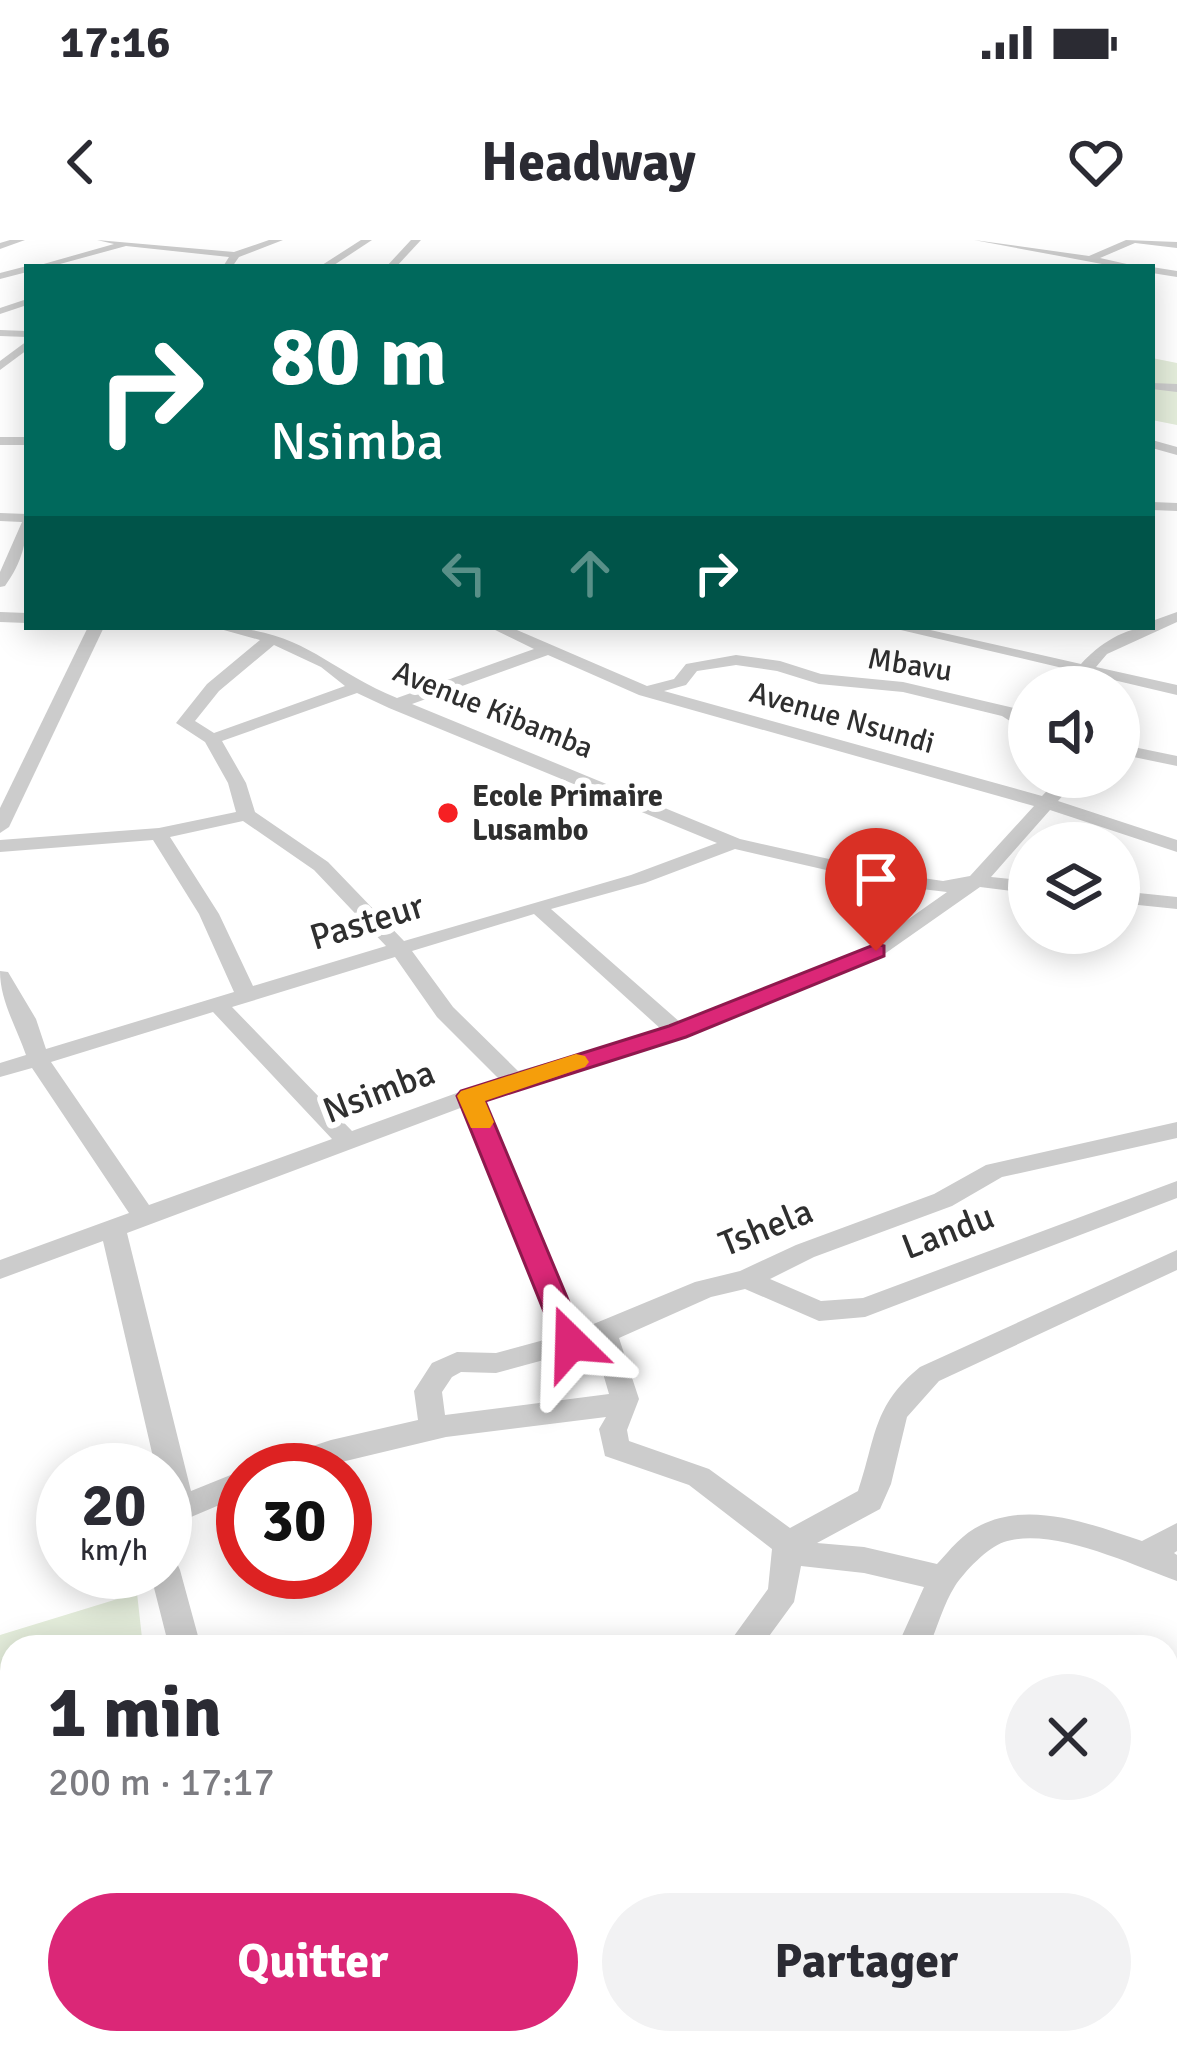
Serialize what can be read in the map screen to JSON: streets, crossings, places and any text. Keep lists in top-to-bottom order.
{
  "streets": {
    "street": [
      "Mbavu",
      "Avenue Kibamba",
      "Avenue Nsundi",
      "Pasteur",
      "Nsimba",
      "Tshela",
      "Landu"
    ]
  },
  "crossings": [
    ["Mbavu", "Avenue Nsundi"],
    ["Avenue Kibamba", "Pasteur"],
    ["Avenue Kibamba", "Nsimba"],
    ["Avenue Nsundi", "Nsimba"],
    ["Tshela", "Landu"]
  ],
  "places": ["Ecole Primaire Lusambo"],
  "page": {
    "status": "17:16",
    "header": "Headway",
    "turn": ["80 m", "Nsimba"],
    "speed": "20 km/h",
    "limit": "30",
    "heading": ["1 min", "200 m · 17:17"],
    "buttons": ["Quitter", "Partager"]
  }
}
